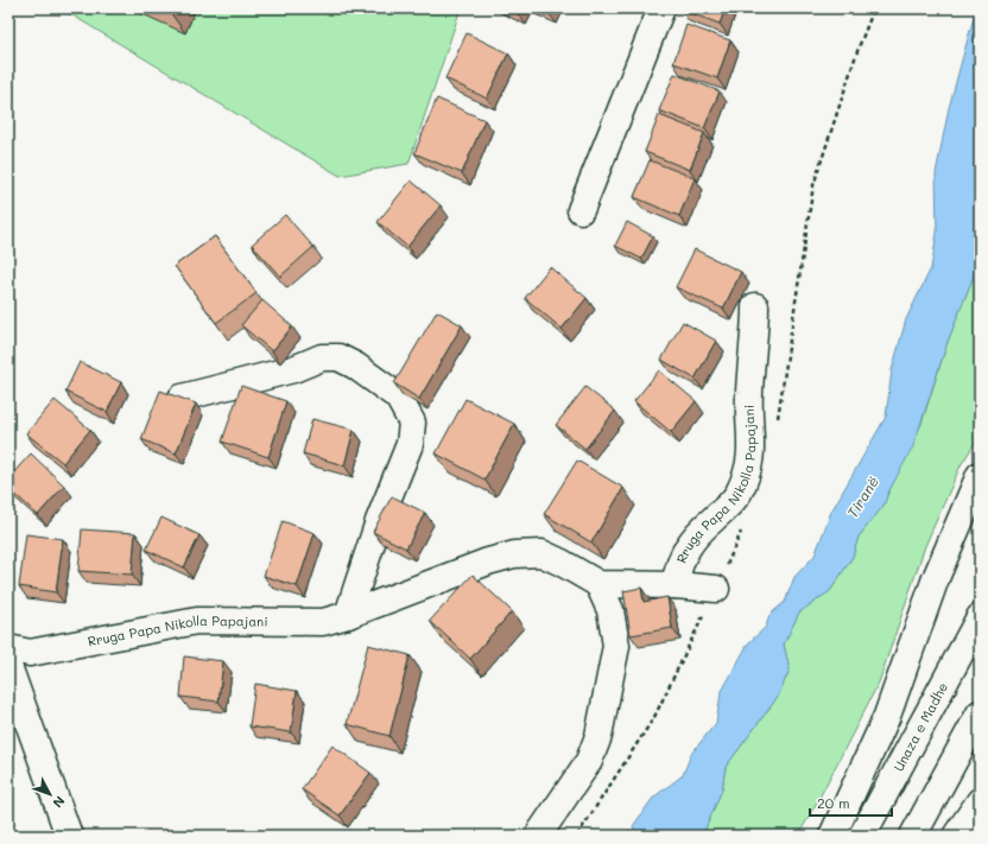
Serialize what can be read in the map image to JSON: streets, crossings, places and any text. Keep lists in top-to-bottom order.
{
  "streets": {
    "main road": ["Rruga Papa Nikolla Papajani", "Unaza e Madhe"]
  },
  "water": ["Tiranë"],
  "scale_bar": "20 m",
  "north": "bottom right"
}
